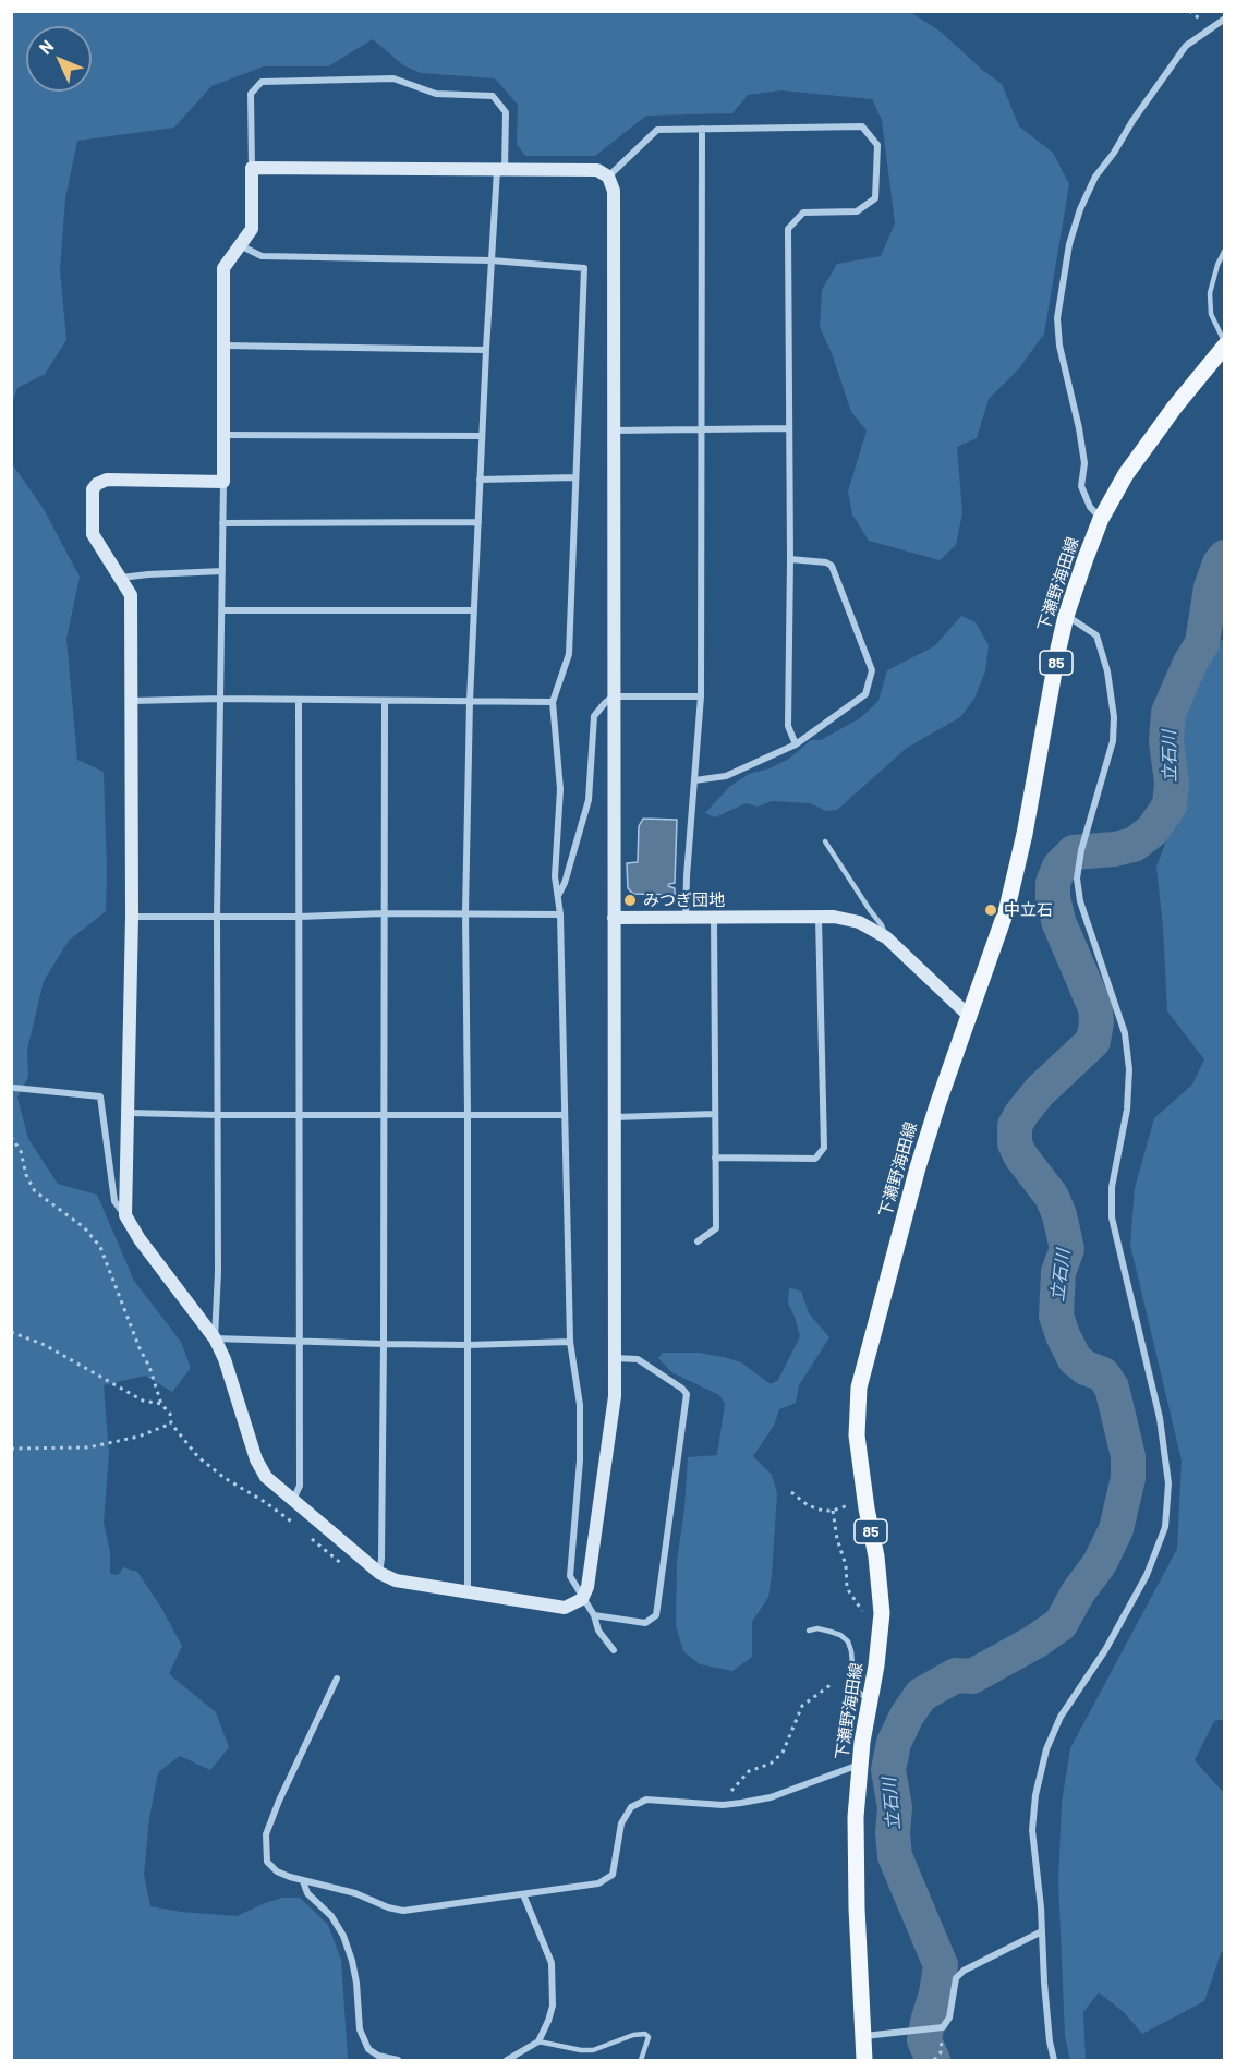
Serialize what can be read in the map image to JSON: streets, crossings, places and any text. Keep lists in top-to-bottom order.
{
  "streets": {
    "main road": ["下瀬野海田線", "85"]
  },
  "water": ["立石川"],
  "places": ["みつぎ団地", "中立石"],
  "north": "top left"
}
